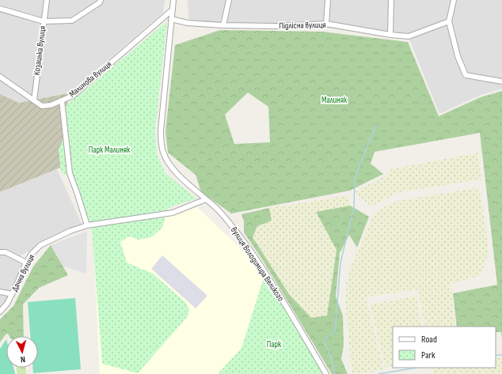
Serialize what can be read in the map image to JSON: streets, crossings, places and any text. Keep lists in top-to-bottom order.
{
  "streets": {
    "street": [
      "Підлісна вулиця",
      "Козацька вулиця",
      "Малинова вулиця",
      "вулиця Володимира Великого",
      "Дачна вулиця"
    ]
  },
  "crossings": [
    ["Підлісна вулиця", "вулиця Володимира Великого"],
    ["Козацька вулиця", "Малинова вулиця"],
    ["Малинова вулиця", "вулиця Володимира Великого"],
    ["вулиця Володимира Великого", "Дачна вулиця"]
  ],
  "parks": ["Малиняк", "Парк Малиняк", "Парк"],
  "legend": ["Road", "Park"],
  "north": "bottom"
}
